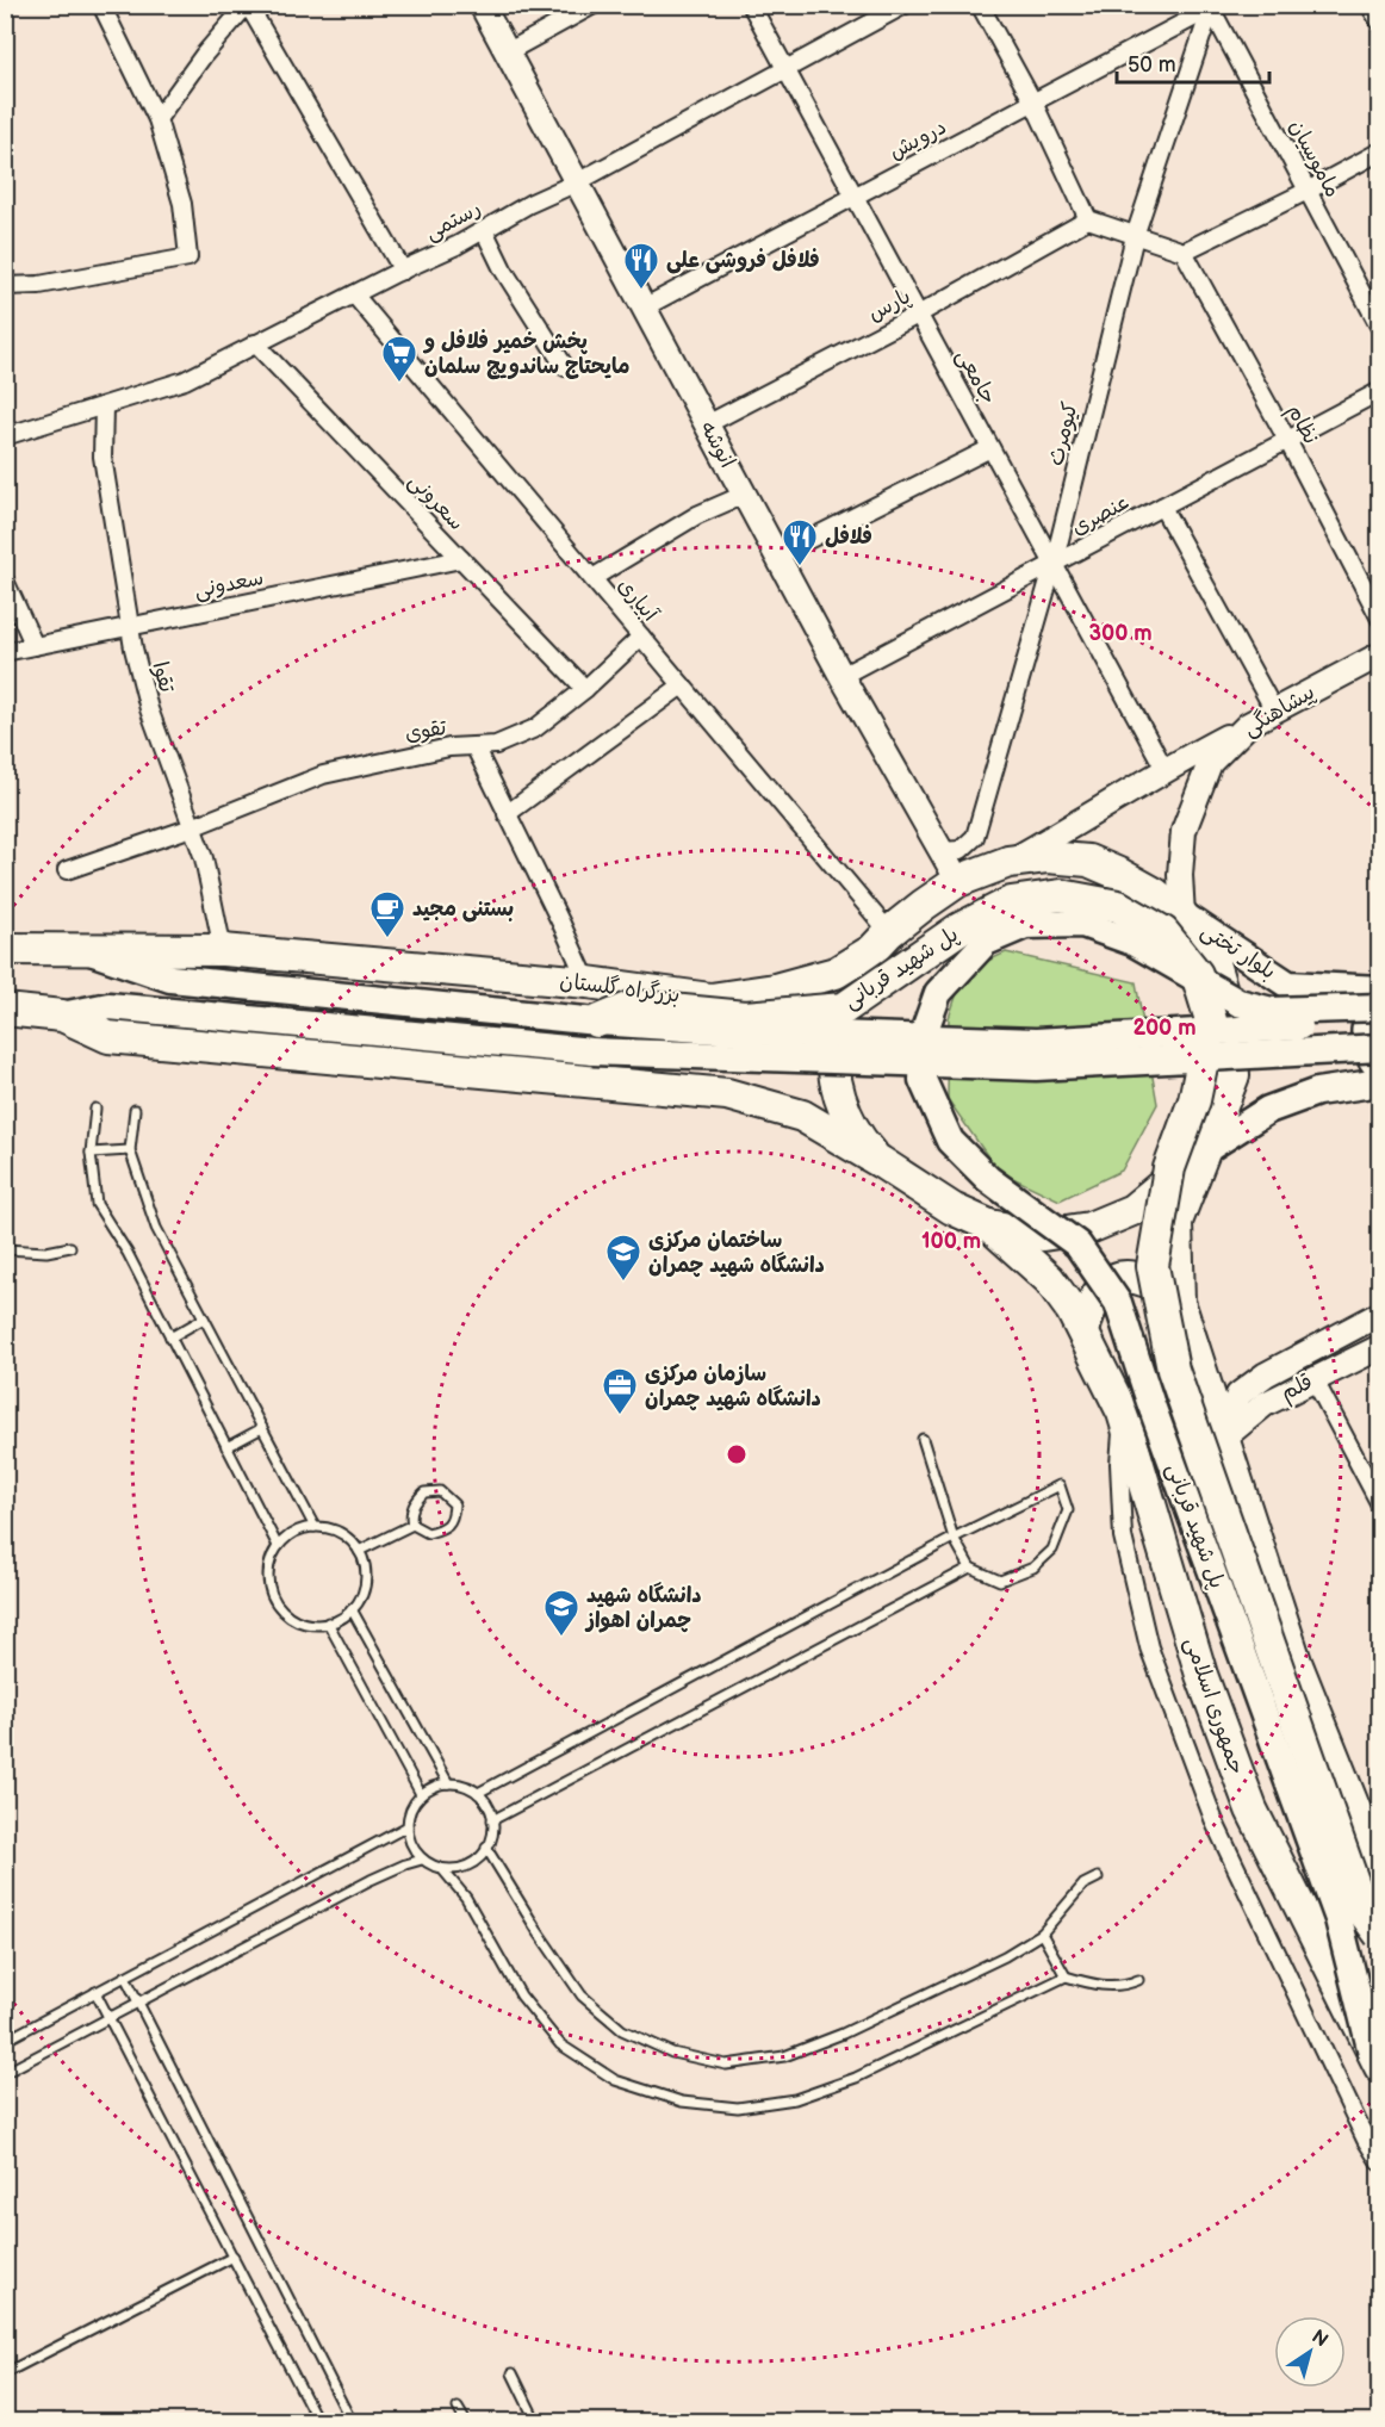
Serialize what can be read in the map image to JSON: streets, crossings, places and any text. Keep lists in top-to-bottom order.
{
  "streets": {
    "highway": ["پل شهید قربانی", "بزرگراه گلستان", "جمهوری اسلامی"],
    "main road": ["بلوار تختی"],
    "street": [
      "درویش",
      "ماموسیان",
      "رستمی",
      "پارس",
      "جامعی",
      "نظام",
      "کیومرث",
      "انوشه",
      "سعرونی",
      "عنصری",
      "سعدونی",
      "آبیاری",
      "تقوا",
      "پیشاهنگی",
      "تقوی",
      "قلم"
    ]
  },
  "crossings": [
    ["درویش", "ماموسیان"],
    ["درویش", "جامعی"],
    ["درویش", "کیومرث"],
    ["درویش", "انوشه"],
    ["ماموسیان", "کیومرث"],
    ["رستمی", "جامعی"],
    ["رستمی", "انوشه"],
    ["رستمی", "سعرونی"],
    ["رستمی", "آبیاری"],
    ["رستمی", "تقوا"],
    ["پارس", "جامعی"],
    ["پارس", "انوشه"],
    ["جامعی", "کیومرث"],
    ["جامعی", "عنصری"],
    ["نظام", "عنصری"],
    ["کیومرث", "انوشه"],
    ["کیومرث", "عنصری"],
    ["انوشه", "عنصری"],
    ["انوشه", "بزرگراه گلستان"],
    ["سعرونی", "سعدونی"],
    ["سعرونی", "تقوی"],
    ["سعدونی", "تقوا"],
    ["آبیاری", "تقوی"],
    ["آبیاری", "بزرگراه گلستان"],
    ["تقوا", "تقوی"],
    ["تقوا", "بزرگراه گلستان"],
    ["پیشاهنگی", "بلوار تختی"],
    ["پیشاهنگی", "بزرگراه گلستان"],
    ["بلوار تختی", "بزرگراه گلستان"],
    ["پل شهید قربانی", "جمهوری اسلامی"]
  ],
  "places": {
    "restaurant": ["فلافل فروشی علی", "فلافل"],
    "supermarket": ["پخش خمیر فلافل و مایحتاج ساندویچ سلمان"],
    "cafe": ["بستنی مجید"],
    "school or university": ["ساختمان مرکزی دانشگاه شهید چمران", "دانشگاه شهید چمران اهواز"],
    "office": ["سازمان مرکزی دانشگاه شهید چمران"]
  },
  "scale_bar": "50 m",
  "north": "top right",
  "rings": ["300 m", "200 m", "100 m"]
}
